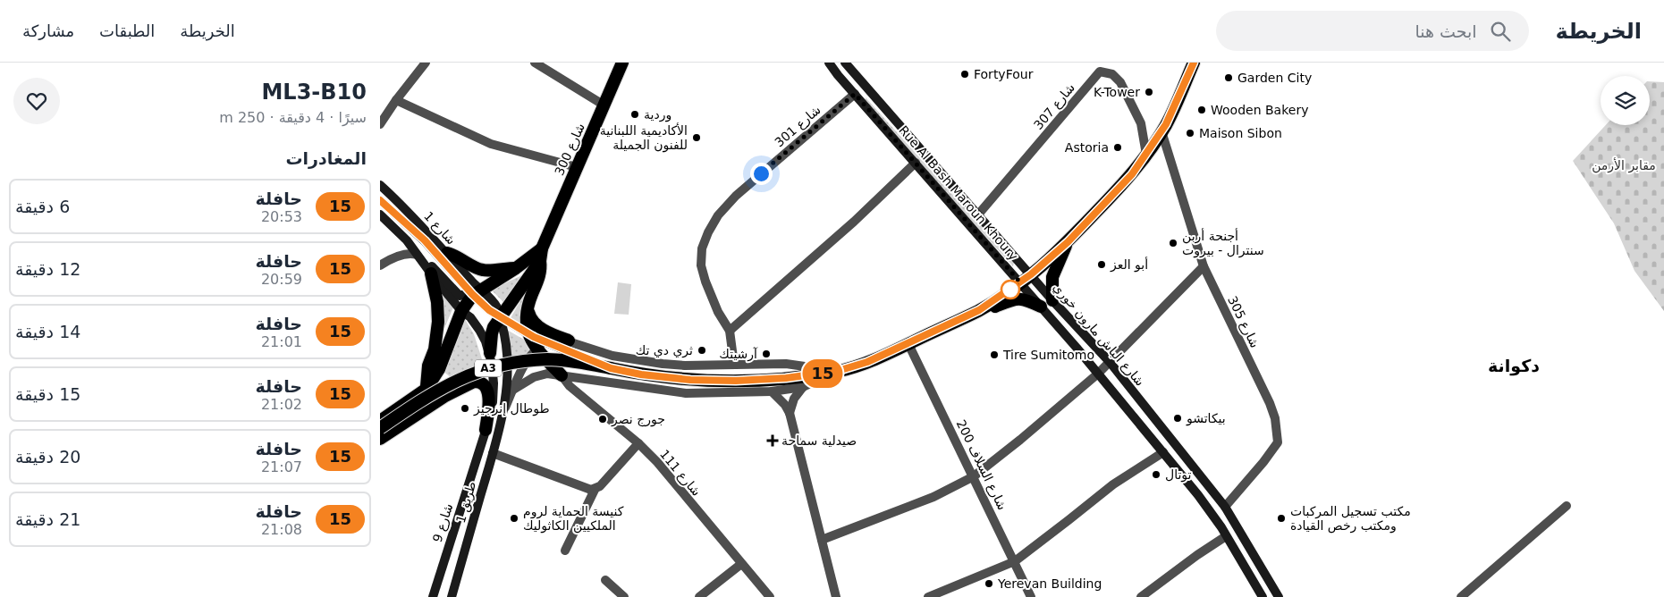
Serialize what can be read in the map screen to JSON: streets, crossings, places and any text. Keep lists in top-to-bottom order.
{
  "streets": {
    "highway": ["شارع 300", "A3"],
    "main road": [
      "Rue Al Bash Maroun Khoury",
      "شارع 1",
      "شارع الباش مارون خوري",
      "طريق 1",
      "شارع 9"
    ],
    "street": [
      "شارع 307",
      "شارع 301",
      "شارع 305",
      "200 شارع السلاف",
      "شارع 111"
    ]
  },
  "crossings": [
    ["شارع 307", "شارع الباش مارون خوري"],
    ["شارع 307", "A3"],
    ["شارع 301", "Rue Al Bash Maroun Khoury"],
    ["Rue Al Bash Maroun Khoury", "A3"],
    ["شارع 1", "طريق 1"],
    ["شارع 305", "شارع الباش مارون خوري"],
    ["شارع 305", "A3"],
    ["شارع الباش مارون خوري", "A3"],
    ["A3", "200 شارع السلاف"]
  ],
  "districts": ["دكوانة"],
  "parks": ["مقابر الأرمن"],
  "places": {
    "other": [
      "FortyFour",
      "Garden City",
      "K-Tower",
      "Wooden Bakery",
      "وردية",
      "Maison Sibon",
      "الأكاديمية اللبنانية للفنون الجميلة",
      "Astoria",
      "أجنحة أربن سنترال - بيروت",
      "أبو العز",
      "ثري دي تك",
      "آرشيتك",
      "Tire Sumitomo",
      "طوطال إنرجيز",
      "بيكاتشو",
      "جورج نصر",
      "توتال",
      "كنيسة الحماية لروم الملكيين الكاثوليك",
      "مكتب تسجيل المركبات ومكتب رخص القيادة",
      "Yerevan Building"
    ],
    "health": ["صيدلية سماحة"]
  },
  "lines": ["bus line 15"],
  "page": {
    "header": "الخريطة",
    "search": "ابحث هنا",
    "nav": ["الخريطة", "الطبقات", "مشاركة"],
    "on_map": "15",
    "heading": [
      ["ML3-B10", "سيرًا · 4 دقيقة · 250 m"],
      "المغادرات"
    ],
    "list": [
      {
        "mark": "15",
        "name": "حافلة",
        "note": "20:53",
        "value": "6 دقيقة"
      },
      {
        "mark": "15",
        "name": "حافلة",
        "note": "20:59",
        "value": "12 دقيقة"
      },
      {
        "mark": "15",
        "name": "حافلة",
        "note": "21:01",
        "value": "14 دقيقة"
      },
      {
        "mark": "15",
        "name": "حافلة",
        "note": "21:02",
        "value": "15 دقيقة"
      },
      {
        "mark": "15",
        "name": "حافلة",
        "note": "21:07",
        "value": "20 دقيقة"
      },
      {
        "mark": "15",
        "name": "حافلة",
        "note": "21:08",
        "value": "21 دقيقة"
      }
    ]
  }
}
